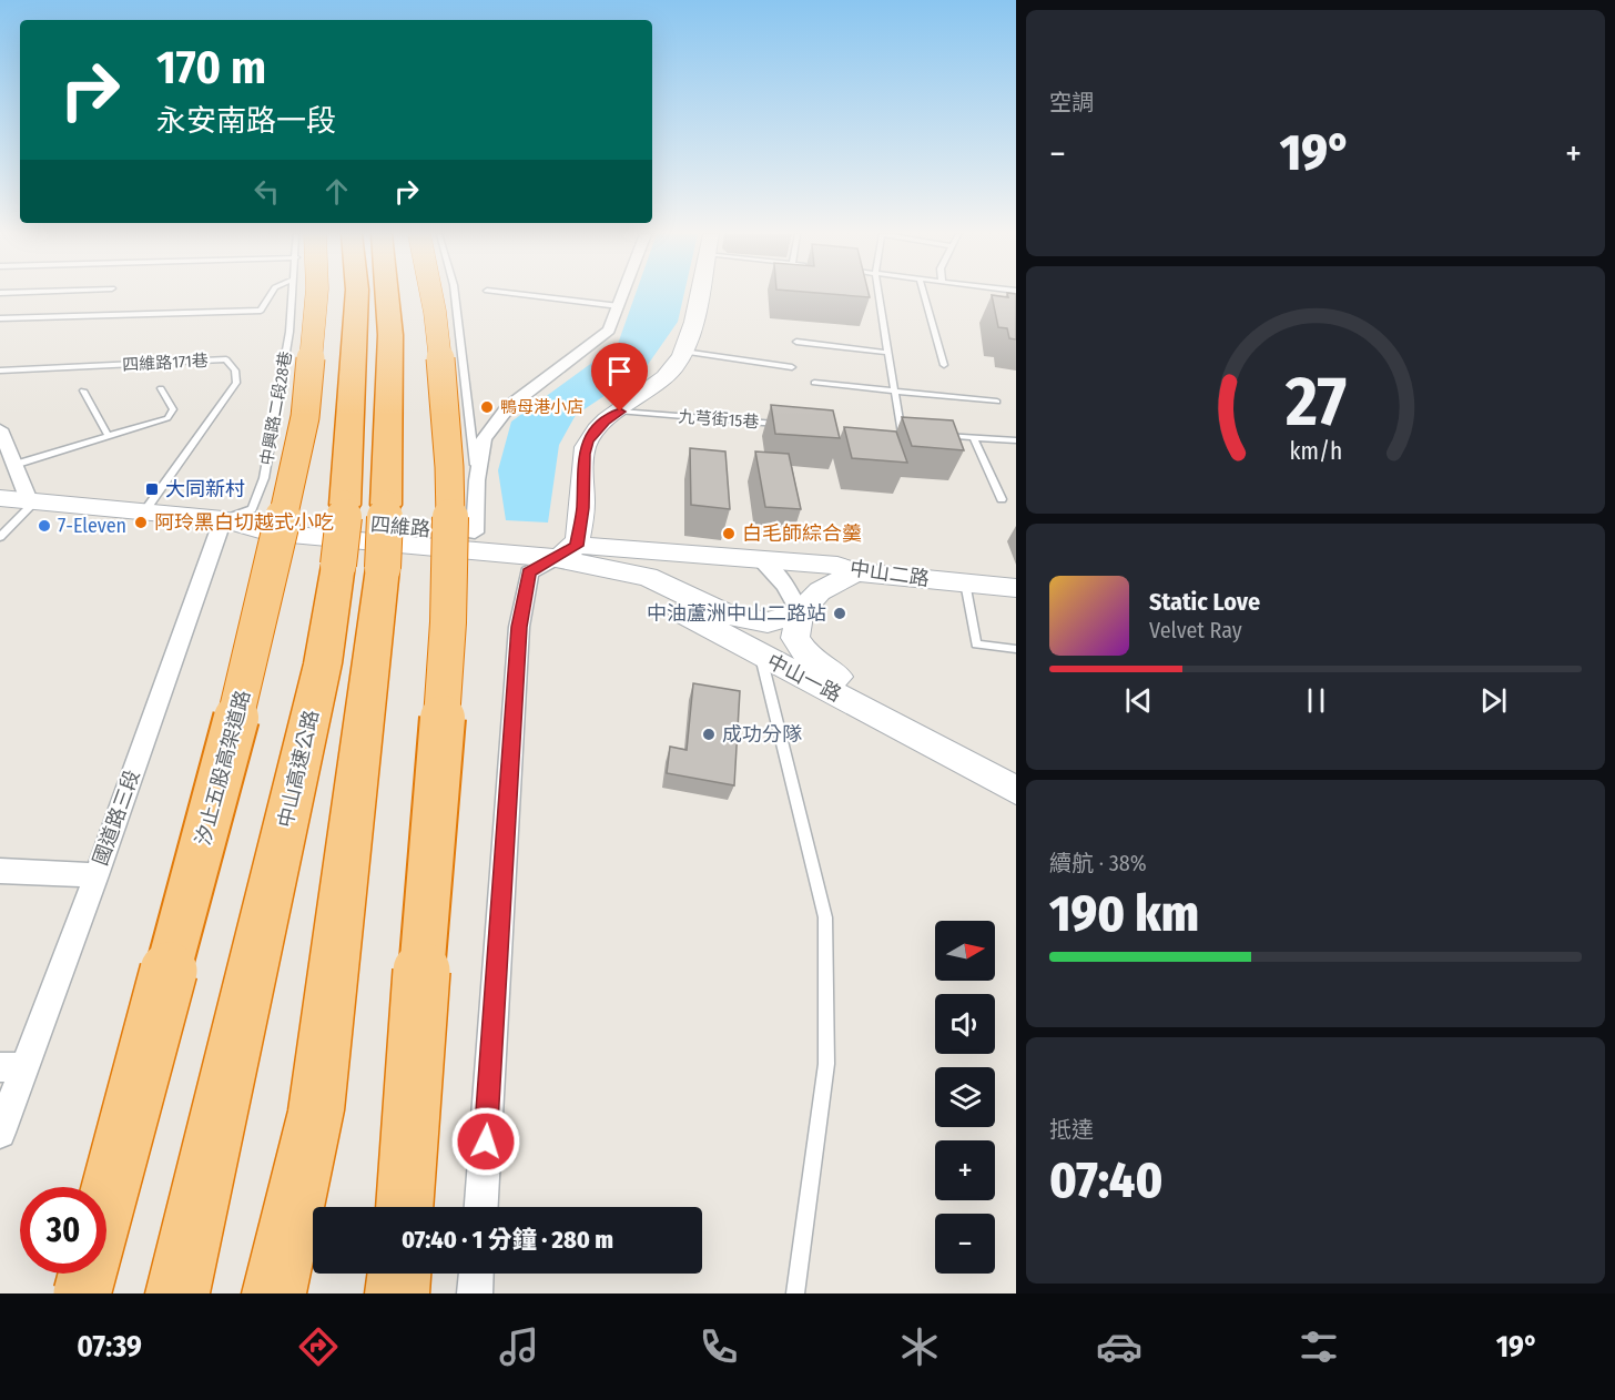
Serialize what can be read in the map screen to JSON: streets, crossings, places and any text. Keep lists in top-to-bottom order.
{
  "streets": {
    "highway": ["汐止五股高架道路", "中山高速公路"],
    "main road": ["四維路", "中山二路", "中山一路"],
    "street": ["國道路三段"],
    "lane": ["四維路171巷", "中興路二段28巷", "九芎街15巷"]
  },
  "crossings": [
    ["四維路171巷", "四維路"],
    ["中興路二段28巷", "四維路"],
    ["中興路二段28巷", "國道路三段"],
    ["四維路", "中山二路"],
    ["四維路", "中山一路"],
    ["四維路", "國道路三段"],
    ["中山二路", "中山一路"]
  ],
  "places": {
    "other": [
      "鴨母港小店",
      "阿玲黑白切越式小吃",
      "7-Eleven",
      "白毛師綜合羹",
      "中油蘆洲中山二路站",
      "成功分隊"
    ],
    "transit": ["大同新村"]
  },
  "north": "right",
  "page": {
    "tile": [
      "空調",
      ["續航 · 38%", "190 km"],
      ["抵達", "07:40"]
    ],
    "turn": ["170 m", "永安南路一段"],
    "heat": ["−", "19°", "+"],
    "song": ["Static Love", "Velvet Ray"],
    "map_buttons": ["+", "−"],
    "limit": "30",
    "trip": "07:40 · 1 分鐘 · 280 m",
    "tabs": ["07:39", "19°"],
    "gauge": ["27", "km/h"]
  }
}
